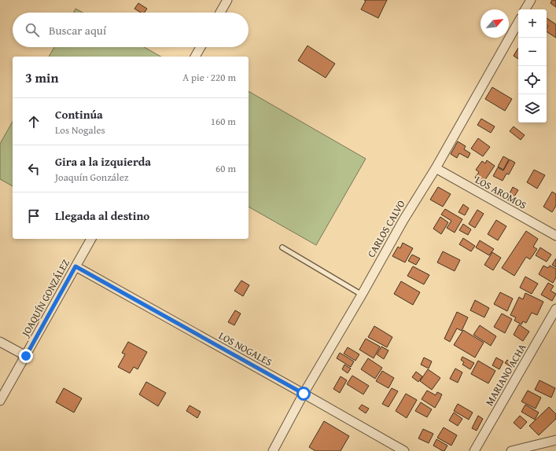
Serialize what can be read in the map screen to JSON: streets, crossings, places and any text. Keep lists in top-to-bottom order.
{
  "streets": {
    "street": [
      "LOS AROMOS",
      "CARLOS CALVO",
      "JOAQUÍN GONZÁLEZ",
      "LOS NOGALES",
      "MARIANO ACHA"
    ]
  },
  "crossings": [
    ["LOS AROMOS", "CARLOS CALVO"],
    ["CARLOS CALVO", "LOS NOGALES"],
    ["JOAQUÍN GONZÁLEZ", "LOS NOGALES"]
  ],
  "north": "top right",
  "page": {
    "map_buttons": ["+", "−"],
    "search": "Buscar aquí",
    "heading": ["3 min", "A pie · 220 m"],
    "list": [
      ["Continúa", "Los Nogales", "160 m"],
      ["Gira a la izquierda", "Joaquín González", "60 m"],
      "Llegada al destino"
    ]
  }
}
